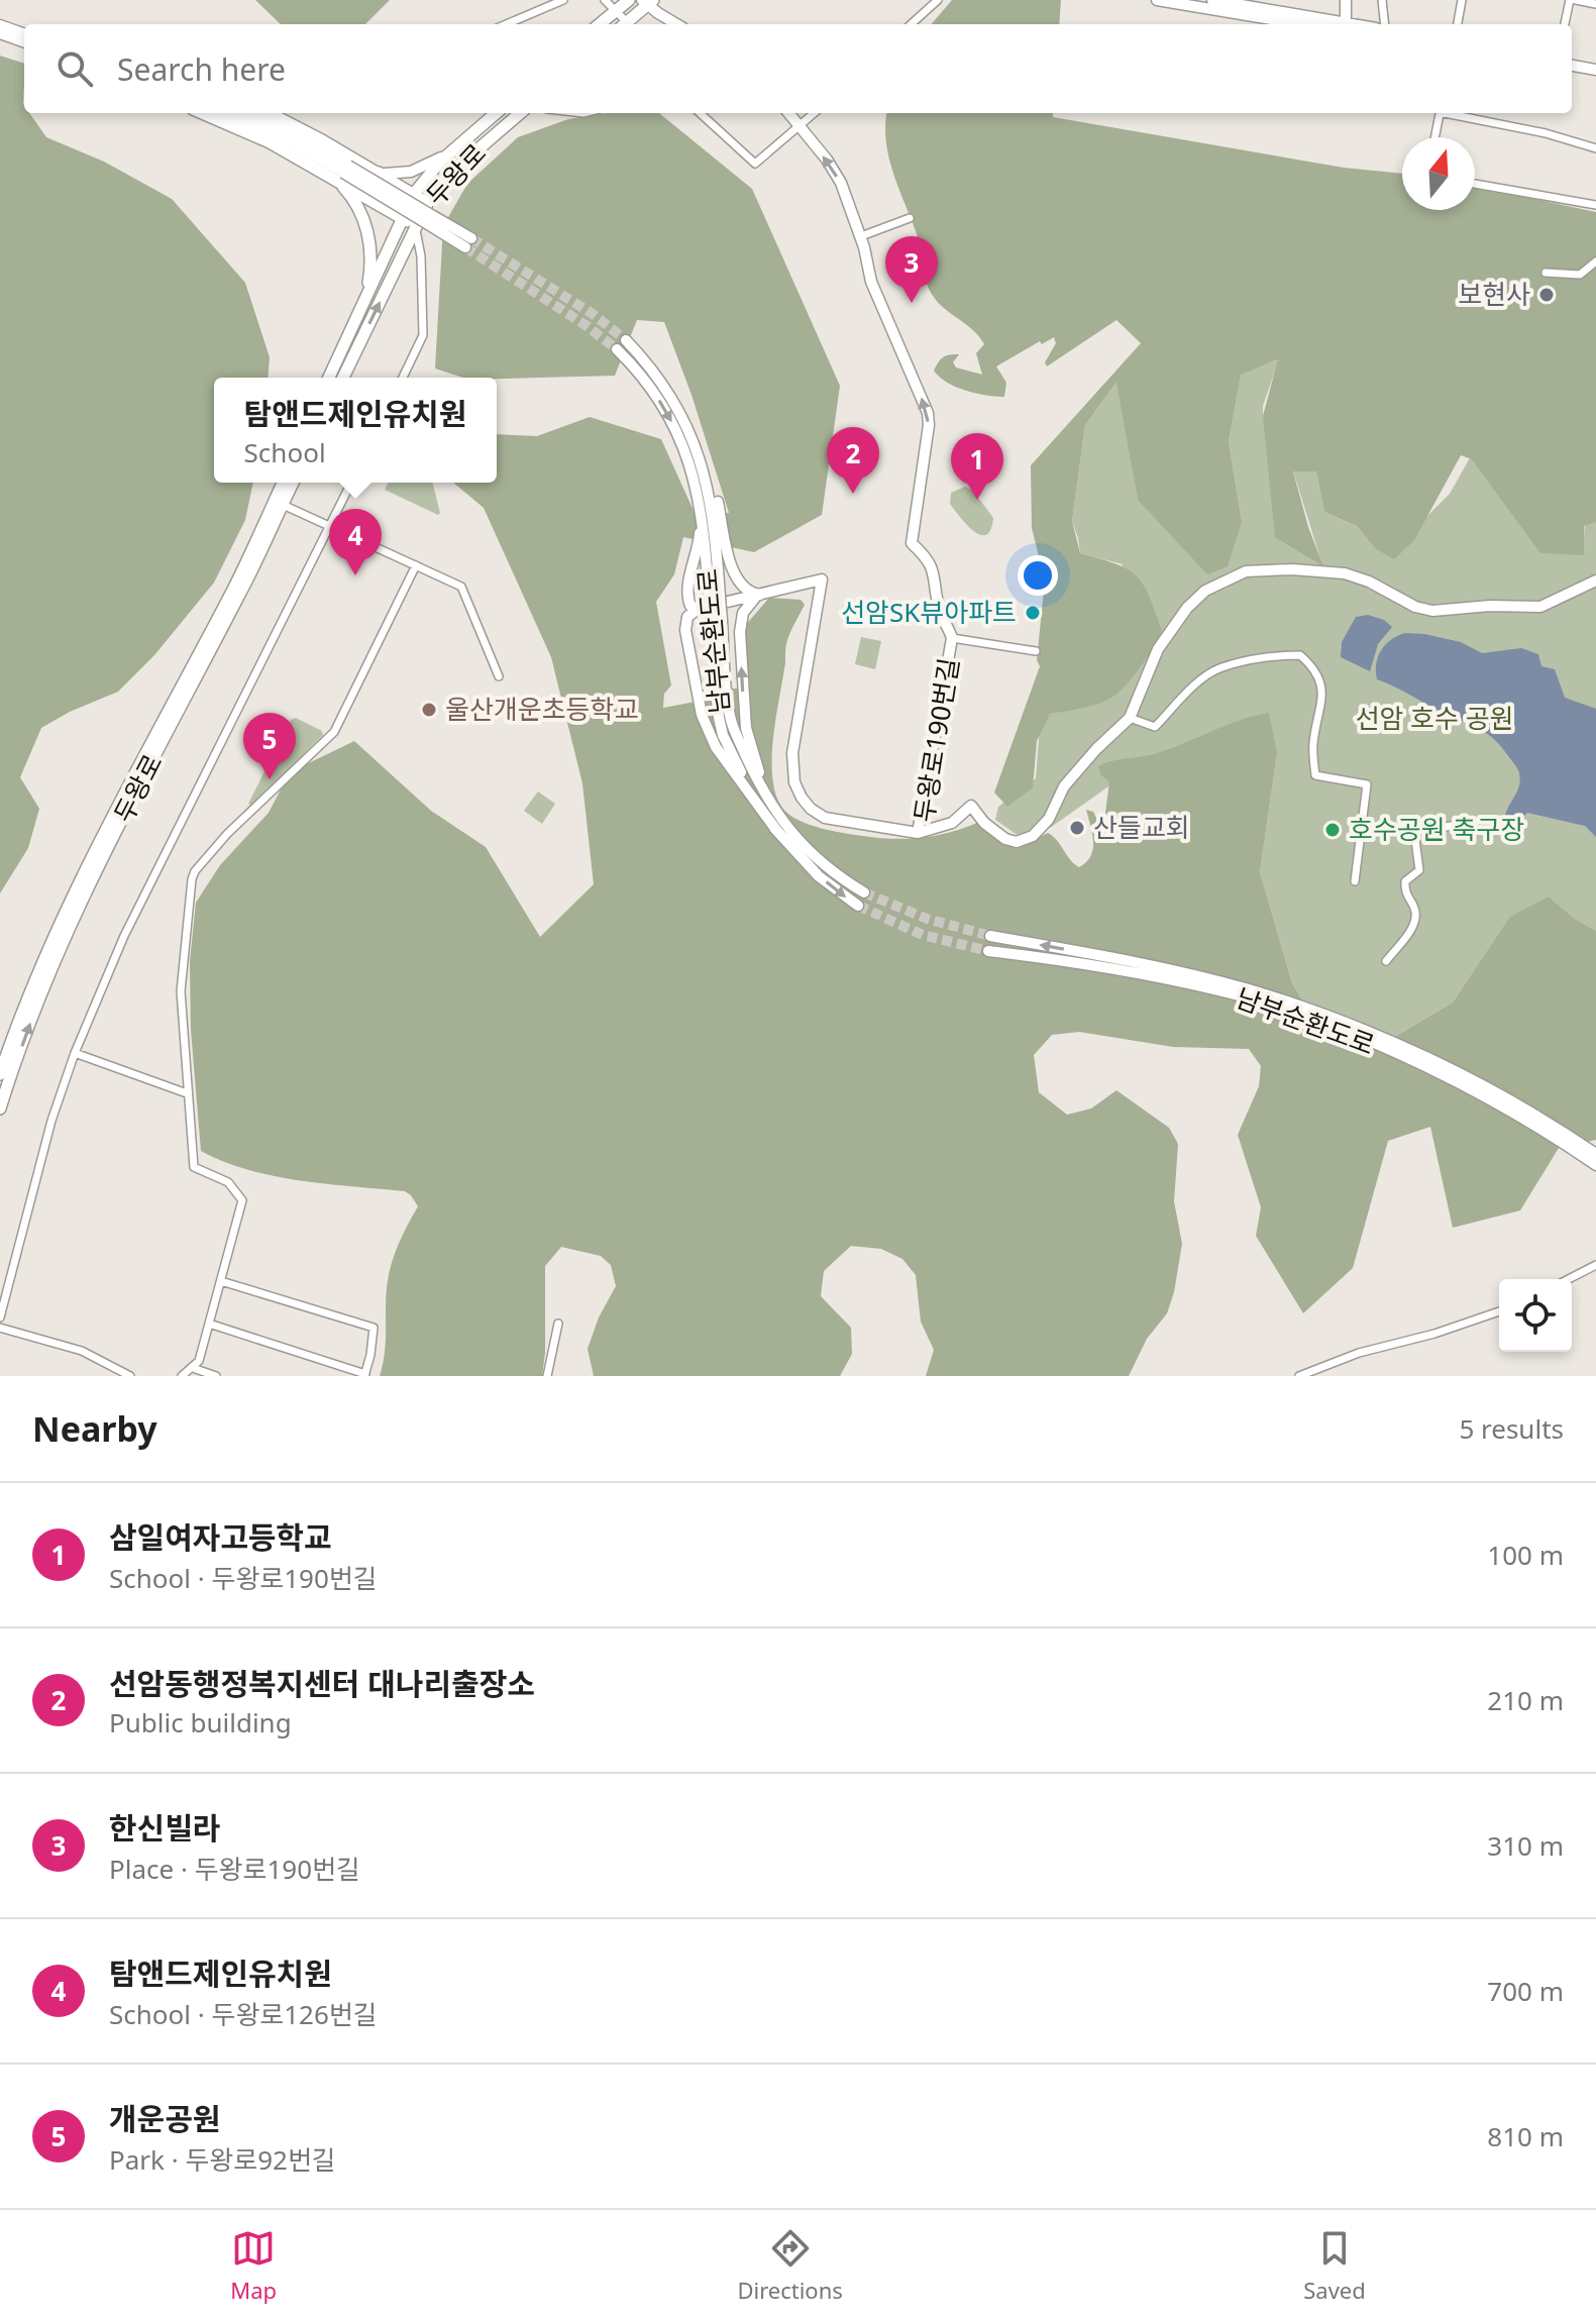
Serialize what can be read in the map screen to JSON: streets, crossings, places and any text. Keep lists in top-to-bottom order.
{
  "streets": {
    "main road": ["두왕로", "남부순환도로", "두왕로190번길"]
  },
  "one_way": ["두왕로190번길"],
  "parks": ["선암 호수 공원"],
  "places": [
    "보현사",
    "선암SK뷰아파트",
    "울산개운초등학교",
    "산들교회",
    "호수공원 축구장"
  ],
  "north": "top",
  "page": {
    "search": "Search here",
    "pins": [
      "3",
      "2",
      "1",
      "4",
      "5"
    ],
    "popup": ["탐앤드제인유치원", "School"],
    "heading": ["Nearby", "5 results"],
    "list": [
      {
        "mark": "1",
        "name": "삼일여자고등학교",
        "note": "School · 두왕로190번길",
        "value": "100 m"
      },
      {
        "mark": "2",
        "name": "선암동행정복지센터 대나리출장소",
        "note": "Public building",
        "value": "210 m"
      },
      {
        "mark": "3",
        "name": "한신빌라",
        "note": "Place · 두왕로190번길",
        "value": "310 m"
      },
      {
        "mark": "4",
        "name": "탐앤드제인유치원",
        "note": "School · 두왕로126번길",
        "value": "700 m"
      },
      {
        "mark": "5",
        "name": "개운공원",
        "note": "Park · 두왕로92번길",
        "value": "810 m"
      }
    ],
    "nav": ["Map", "Directions", "Saved"]
  }
}
